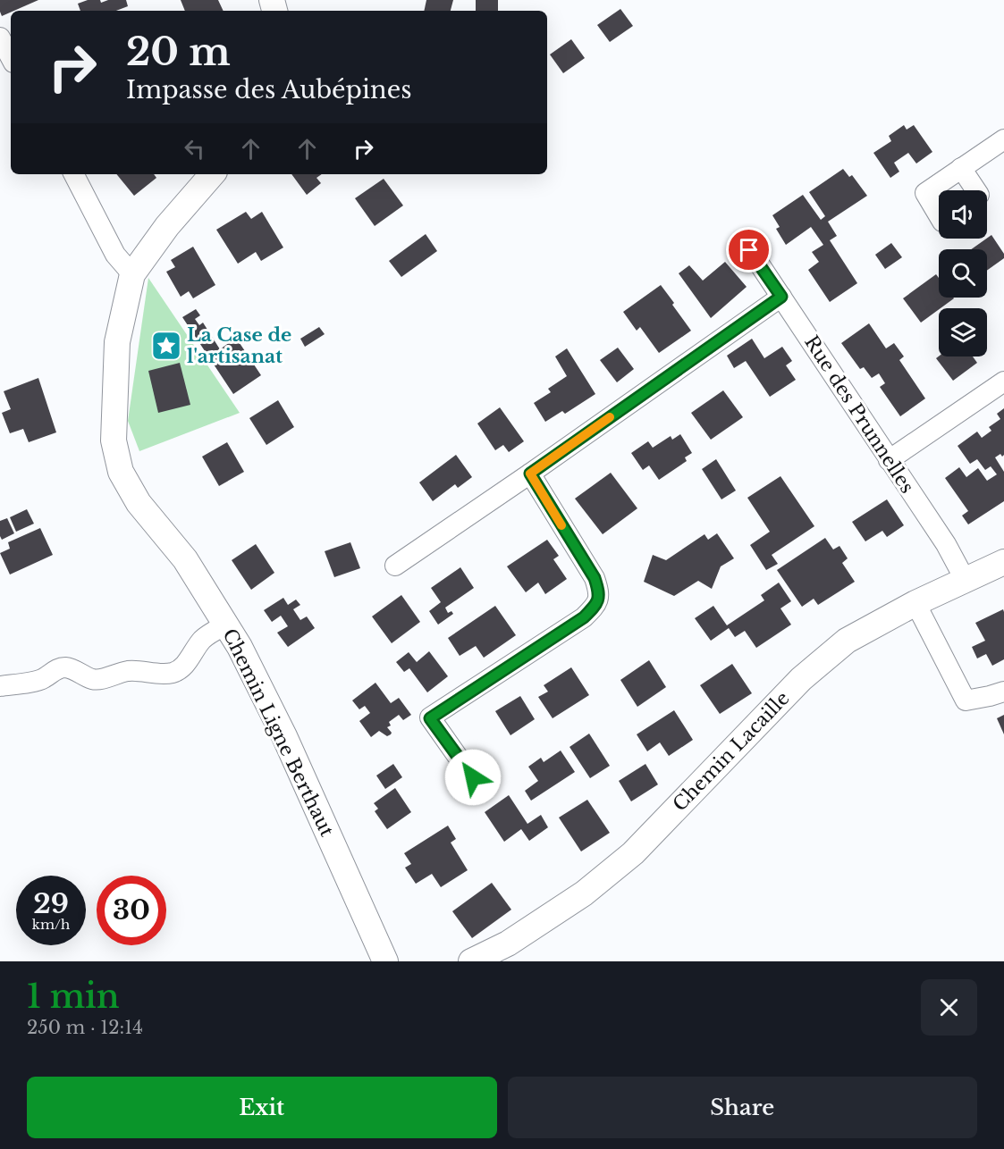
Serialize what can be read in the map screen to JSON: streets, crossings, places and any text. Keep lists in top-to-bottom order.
{
  "streets": {
    "street": ["Rue des Prunnelles", "Chemin Ligne Berthaut", "Chemin Lacaille"]
  },
  "crossings": [
    ["Rue des Prunnelles", "Chemin Lacaille"]
  ],
  "places": {
    "place": ["La Case de l'artisanat"]
  },
  "page": {
    "turn": ["20 m", "Impasse des Aubépines"],
    "speed": "29 km/h",
    "limit": "30",
    "heading": ["1 min", "250 m · 12:14"],
    "buttons": ["Exit", "Share"]
  }
}
